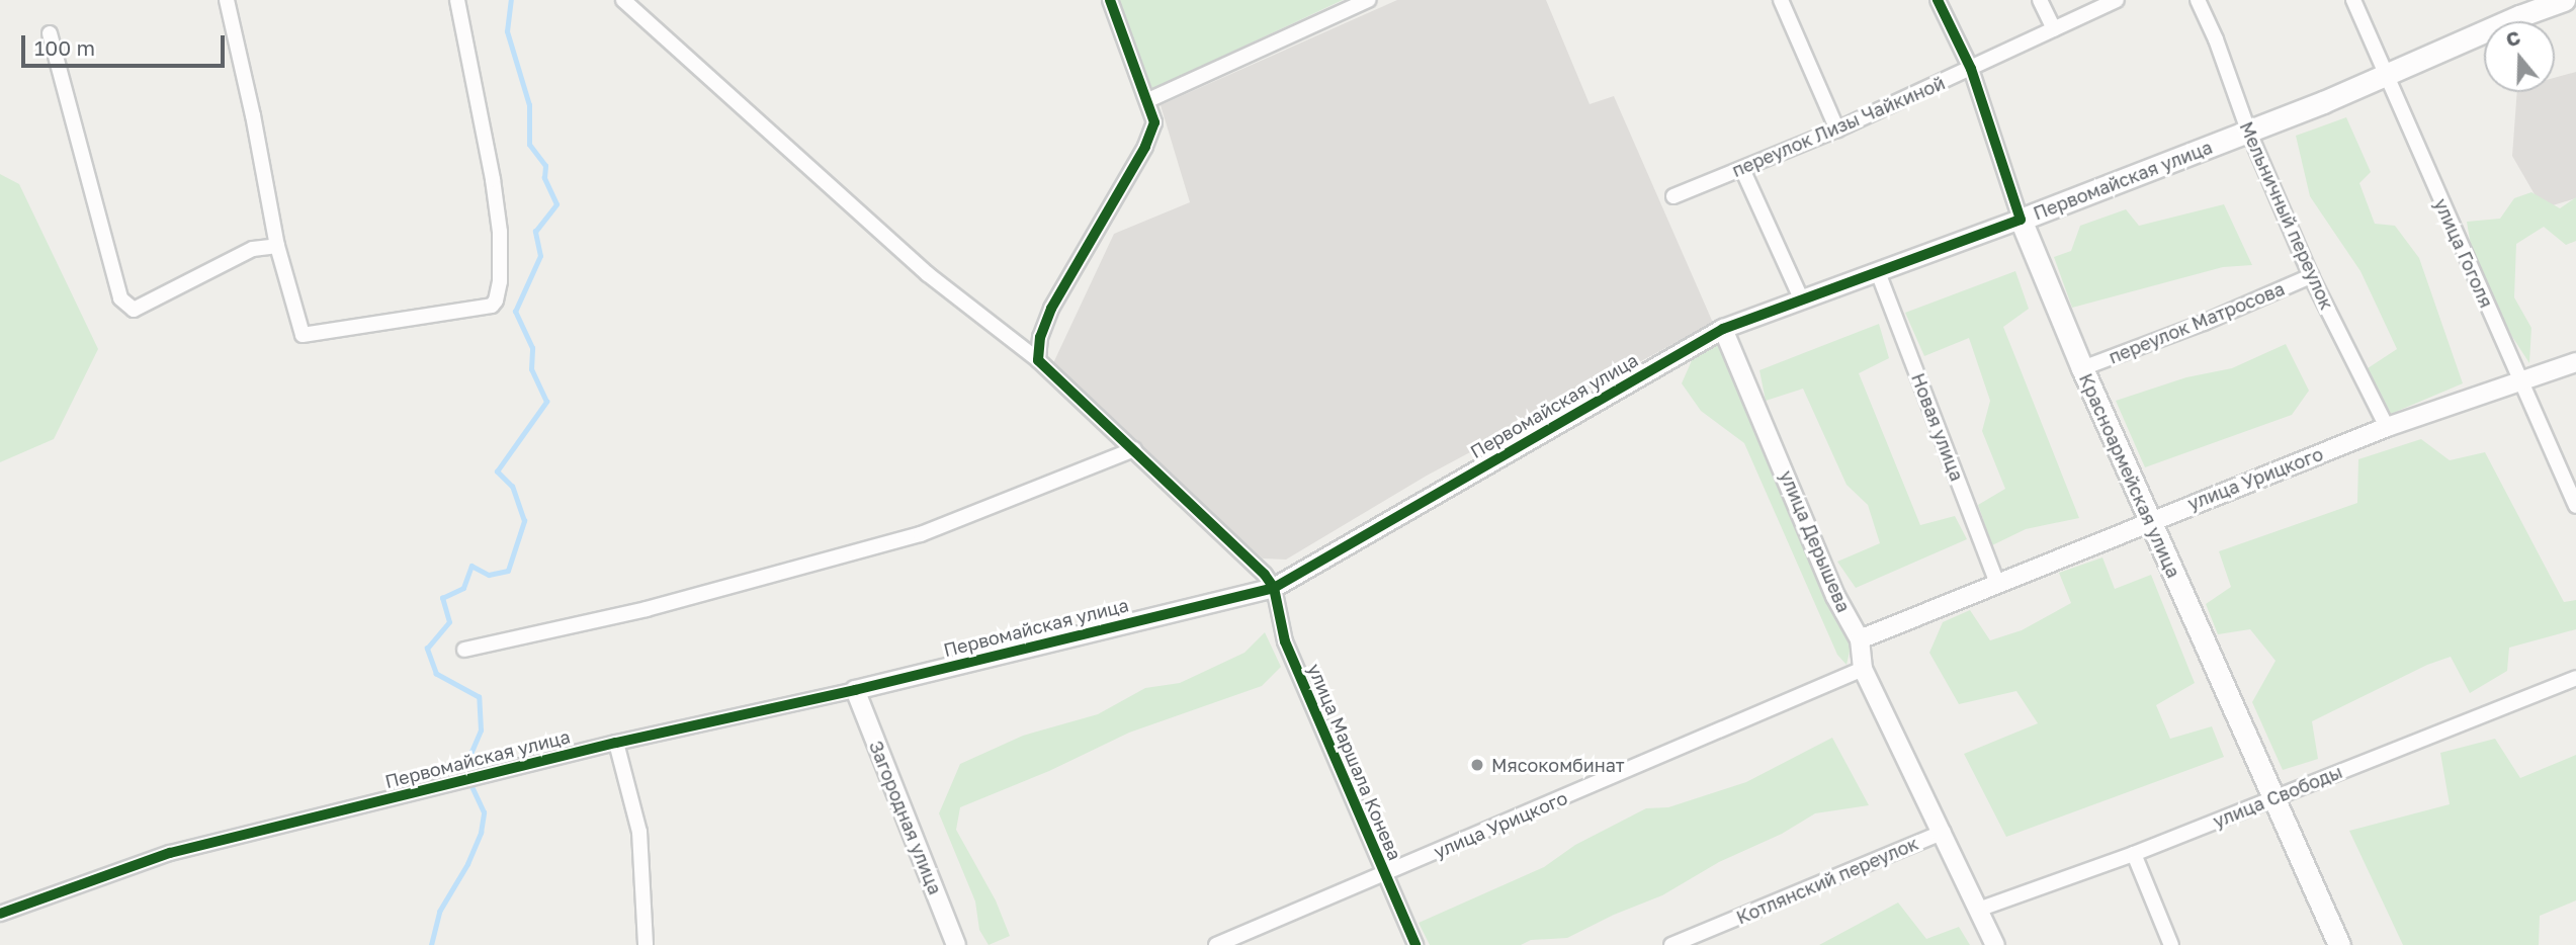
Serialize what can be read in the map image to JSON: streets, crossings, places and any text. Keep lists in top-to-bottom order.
{
  "streets": {
    "main road": ["Первомайская улица", "Красноармейская улица"],
    "street": [
      "переулок Лизы Чайкиной",
      "Мельничный переулок",
      "улица Гоголя",
      "переулок Матросова",
      "Новая улица",
      "улица Урицкого",
      "улица Дерышева",
      "улица Маршала Конева",
      "улица Свободы",
      "Загородная улица",
      "Котлянский переулок"
    ]
  },
  "crossings": [
    ["переулок Лизы Чайкиной", "Красноармейская улица"],
    ["Первомайская улица", "Мельничный переулок"],
    ["Первомайская улица", "улица Гоголя"],
    ["Первомайская улица", "Новая улица"],
    ["Первомайская улица", "Красноармейская улица"],
    ["Первомайская улица", "улица Дерышева"],
    ["Первомайская улица", "улица Маршала Конева"],
    ["Первомайская улица", "Загородная улица"],
    ["Мельничный переулок", "переулок Матросова"],
    ["Мельничный переулок", "улица Урицкого"],
    ["улица Гоголя", "улица Урицкого"],
    ["переулок Матросова", "Красноармейская улица"],
    ["Новая улица", "улица Урицкого"],
    ["Красноармейская улица", "улица Урицкого"],
    ["Красноармейская улица", "улица Свободы"],
    ["улица Урицкого", "улица Дерышева"],
    ["улица Урицкого", "улица Маршала Конева"],
    ["улица Дерышева", "улица Свободы"],
    ["улица Дерышева", "Котлянский переулок"]
  ],
  "places": ["Мясокомбинат"],
  "scale_bar": "100 m",
  "north": "top"
}
